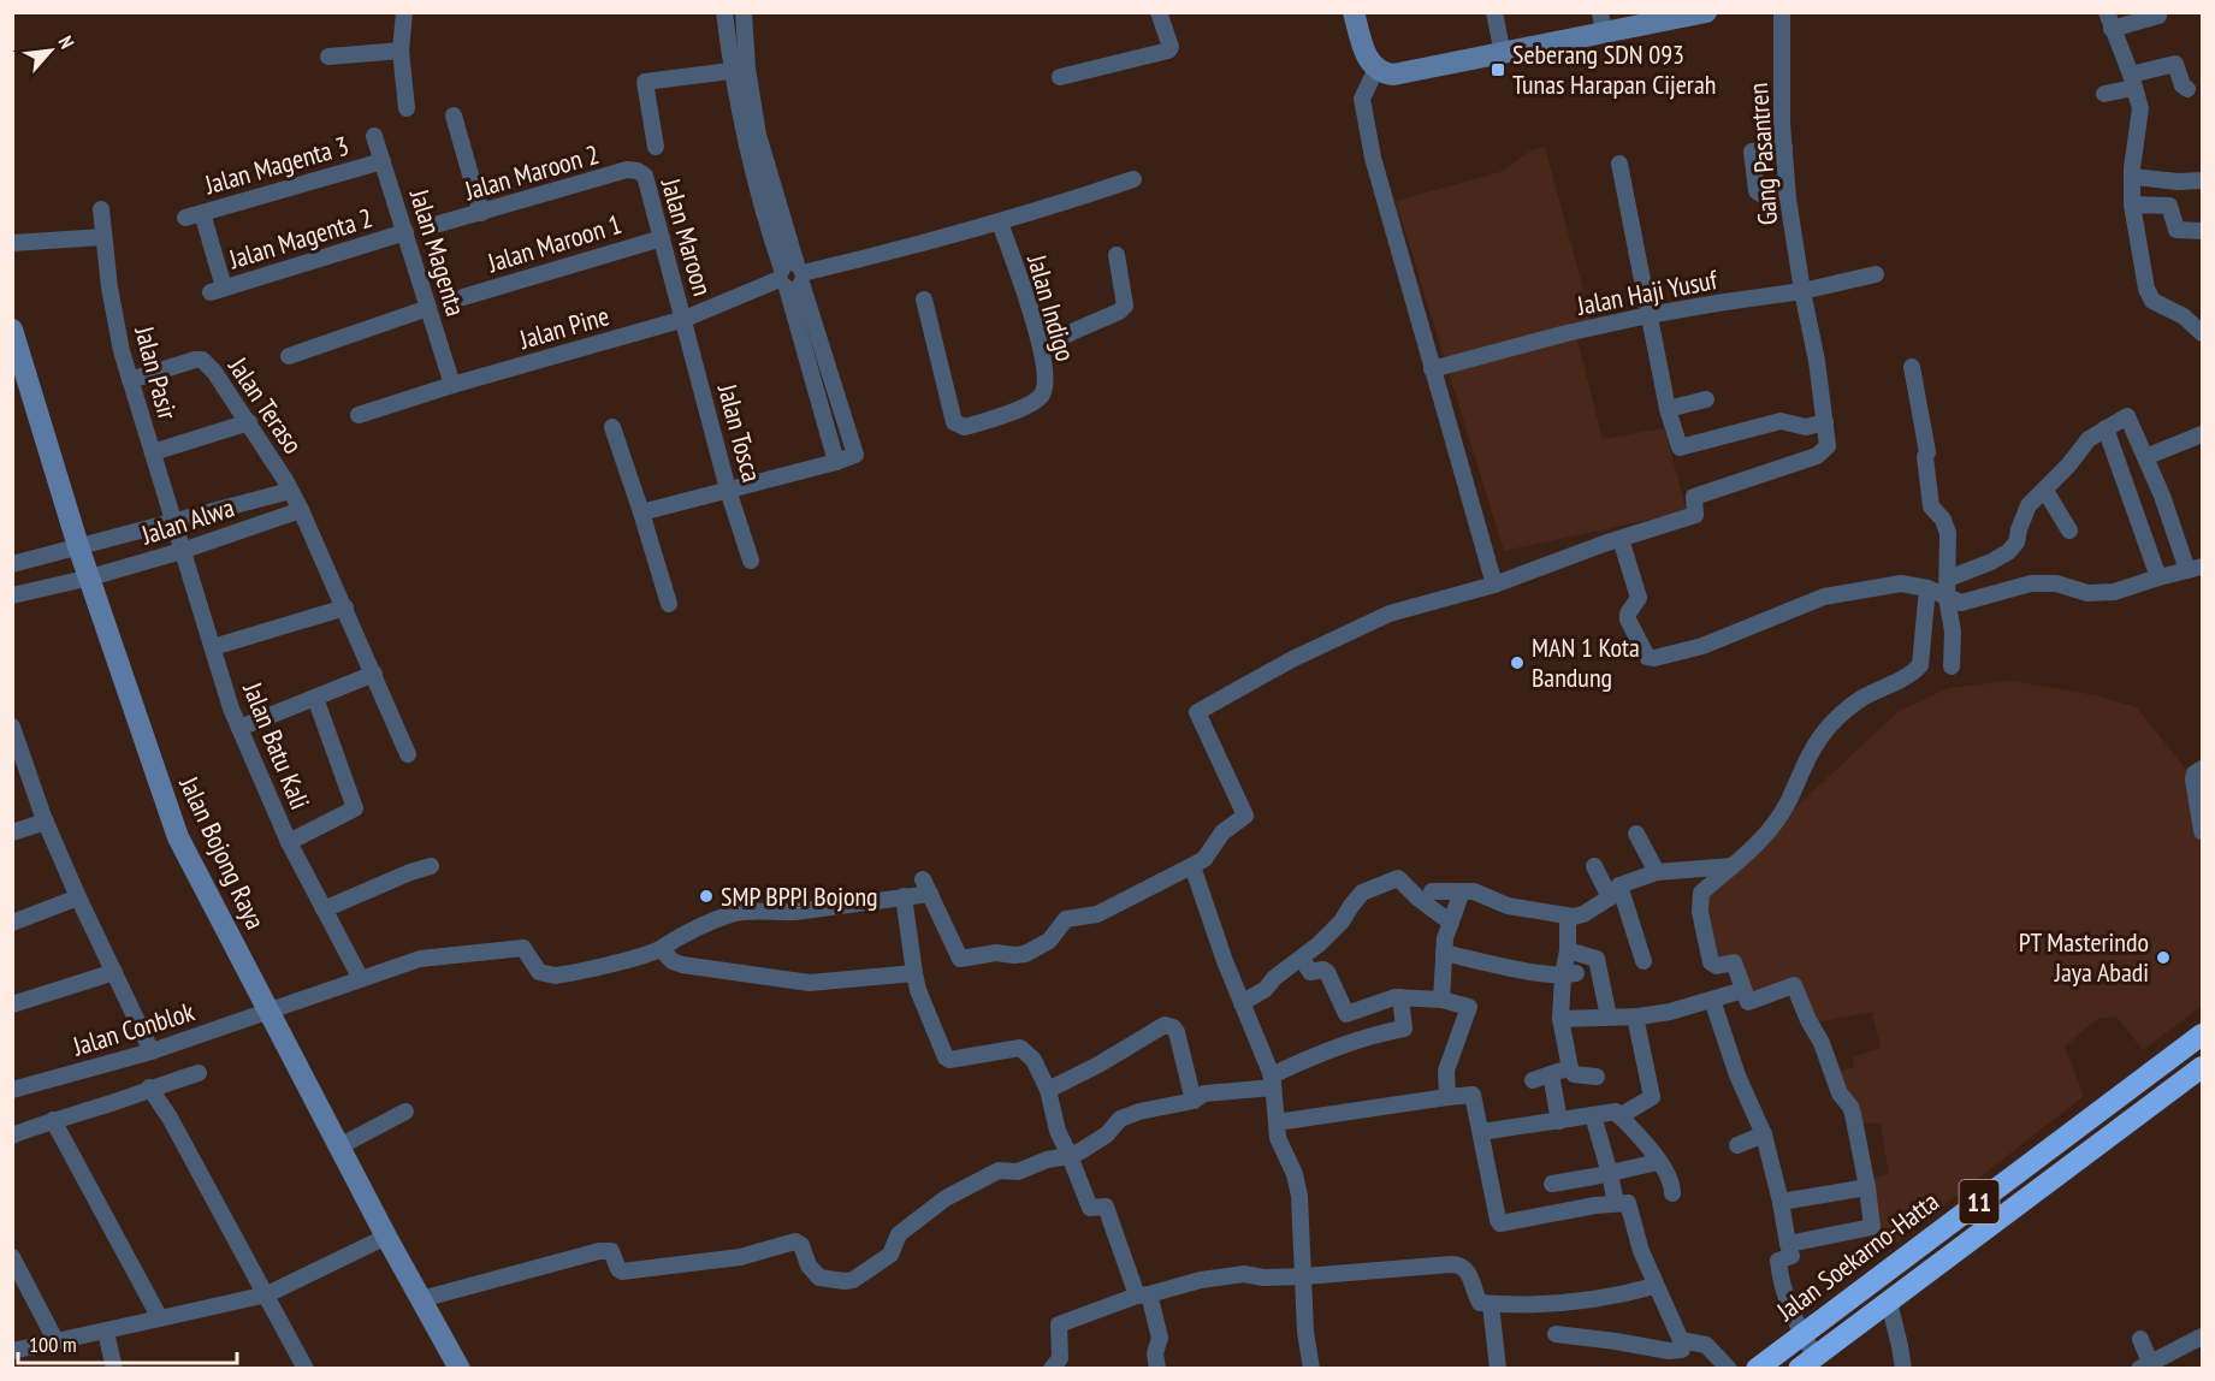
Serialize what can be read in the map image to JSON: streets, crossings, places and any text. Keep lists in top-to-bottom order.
{
  "streets": {
    "highway": ["11", "Jalan Soekarno-Hatta"],
    "street": [
      "Gang Pasantren",
      "Jalan Magenta 3",
      "Jalan Maroon 2",
      "Jalan Maroon",
      "Jalan Magenta 2",
      "Jalan Maroon 1",
      "Jalan Magenta",
      "Jalan Haji Yusuf",
      "Jalan Indigo",
      "Jalan Pine",
      "Jalan Pasir",
      "Jalan Teraso",
      "Jalan Tosca",
      "Jalan Alwa",
      "Jalan Batu Kali",
      "Jalan Bojong Raya",
      "Jalan Conblok"
    ]
  },
  "crossings": [
    ["Gang Pasantren", "Jalan Haji Yusuf"],
    ["Jalan Magenta 3", "Jalan Magenta 2"],
    ["Jalan Magenta 3", "Jalan Magenta"],
    ["Jalan Maroon 2", "Jalan Maroon"],
    ["Jalan Maroon", "Jalan Maroon 1"],
    ["Jalan Maroon", "Jalan Pine"],
    ["Jalan Maroon", "Jalan Tosca"],
    ["Jalan Magenta 2", "Jalan Magenta"],
    ["Jalan Magenta", "Jalan Pine"],
    ["Jalan Indigo", "Jalan Pine"],
    ["Jalan Pine", "Jalan Tosca"],
    ["Jalan Pasir", "Jalan Teraso"],
    ["Jalan Pasir", "Jalan Alwa"],
    ["Jalan Pasir", "Jalan Batu Kali"],
    ["Jalan Teraso", "Jalan Alwa"],
    ["Jalan Alwa", "Jalan Batu Kali"],
    ["Jalan Alwa", "Jalan Bojong Raya"],
    ["Jalan Batu Kali", "Jalan Conblok"],
    ["Jalan Bojong Raya", "Jalan Conblok"]
  ],
  "places": {
    "transit": ["Seberang SDN 093 Tunas Harapan Cijerah"],
    "other": ["MAN 1 Kota Bandung", "SMP BPPI Bojong", "PT Masterindo Jaya Abadi"]
  },
  "scale_bar": "100 m",
  "north": "top right"
}
